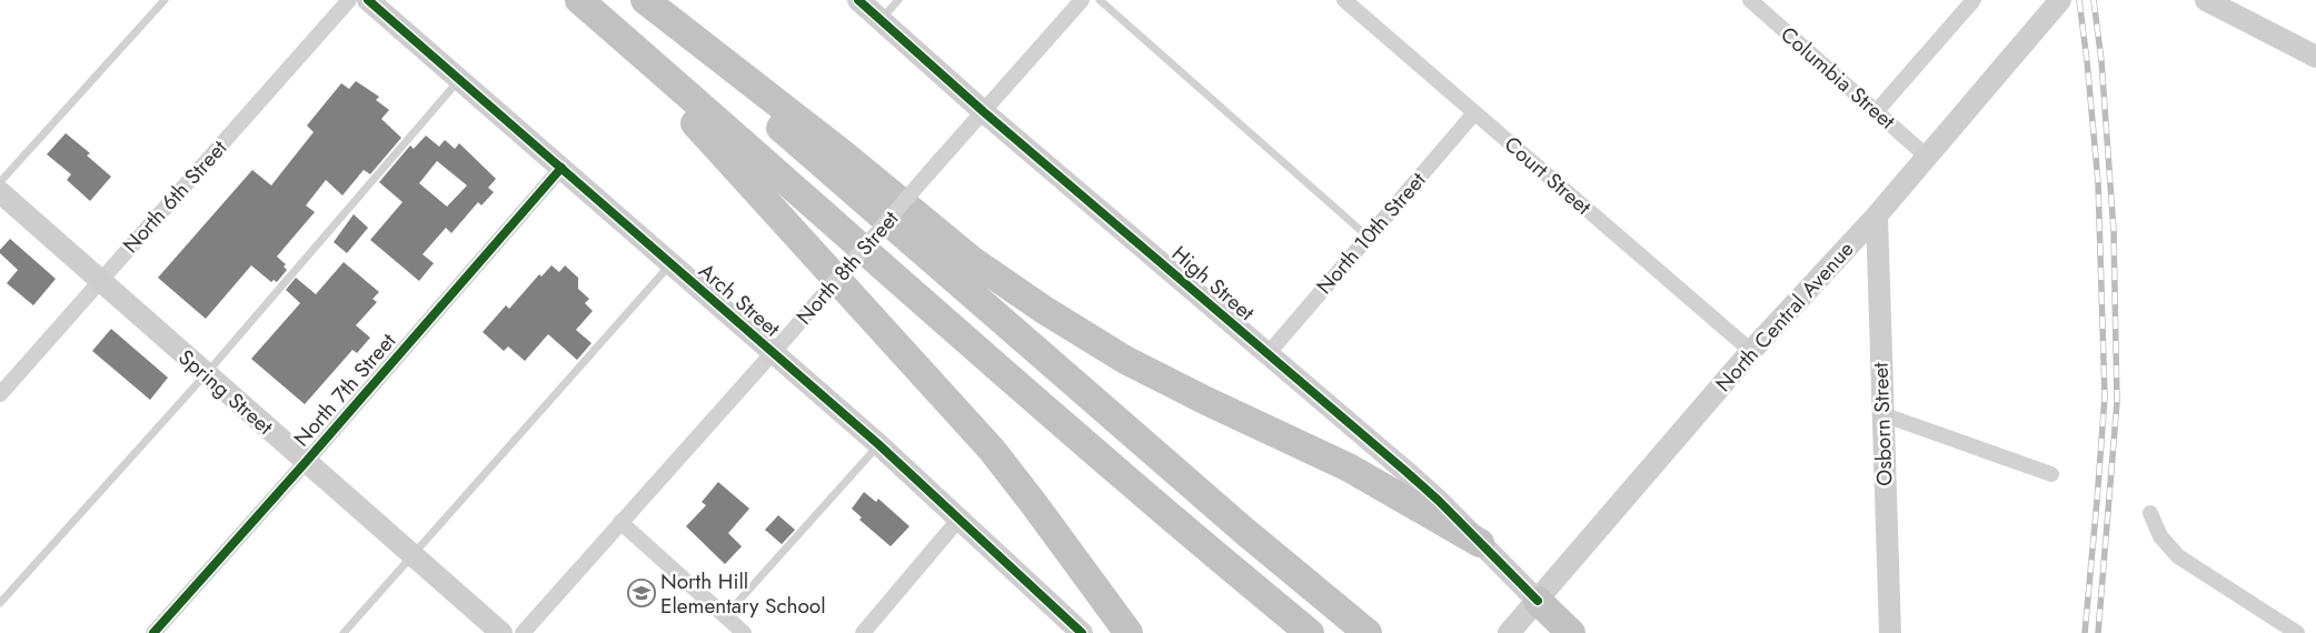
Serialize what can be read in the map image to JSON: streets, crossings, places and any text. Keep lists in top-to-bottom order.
{
  "streets": {
    "main road": [
      "High Street",
      "Arch Street",
      "North Central Avenue",
      "Spring Street",
      "Osborn Street"
    ],
    "street": [
      "Columbia Street",
      "Court Street",
      "North 6th Street",
      "North 10th Street",
      "North 8th Street",
      "North 7th Street"
    ]
  },
  "crossings": [
    ["Columbia Street", "North Central Avenue"],
    ["Court Street", "North 10th Street"],
    ["Court Street", "North Central Avenue"],
    ["North 6th Street", "Spring Street"],
    ["North 10th Street", "High Street"],
    ["North 8th Street", "High Street"],
    ["North 8th Street", "Arch Street"],
    ["High Street", "North Central Avenue"],
    ["Arch Street", "North 7th Street"],
    ["North Central Avenue", "Osborn Street"],
    ["North 7th Street", "Spring Street"]
  ],
  "places": {
    "school or university": ["North Hill Elementary School"]
  }
}
